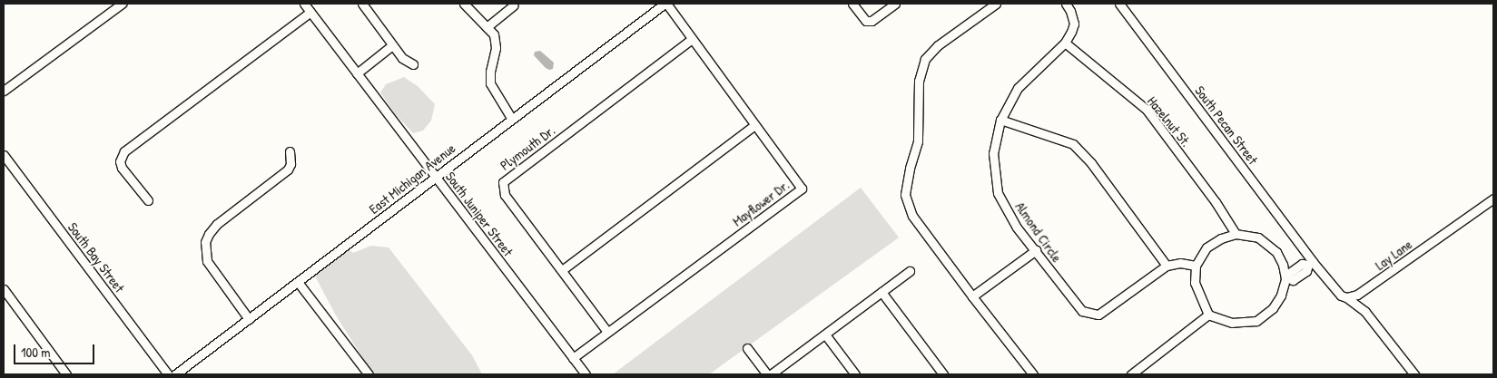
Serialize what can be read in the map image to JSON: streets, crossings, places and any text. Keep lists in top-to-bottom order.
{
  "streets": {
    "street": [
      "Hazelnut St.",
      "South Pecan Street",
      "Plymouth Dr.",
      "East Michigan Avenue",
      "Mayflower Dr.",
      "South Juniper Street",
      "Almond Circle",
      "Lay Lane",
      "South Bay Street"
    ]
  },
  "crossings": [
    ["Hazelnut St.", "Almond Circle"],
    ["Plymouth Dr.", "Mayflower Dr."],
    ["East Michigan Avenue", "Mayflower Dr."],
    ["East Michigan Avenue", "South Juniper Street"],
    ["Mayflower Dr.", "South Juniper Street"]
  ],
  "scale_bar": "100 m"
}
